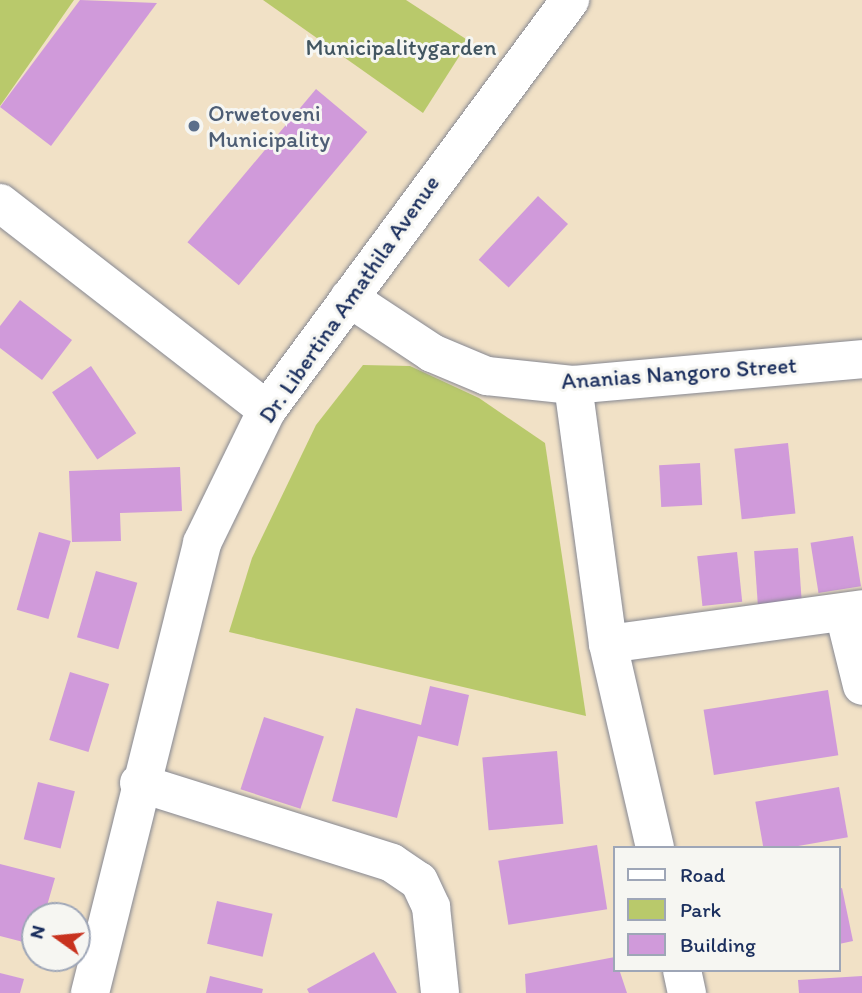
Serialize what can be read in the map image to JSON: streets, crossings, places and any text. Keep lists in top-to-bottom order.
{
  "streets": {
    "street": ["Dr. Libertina Amathila Avenue", "Ananias Nangoro Street"]
  },
  "crossings": [
    ["Dr. Libertina Amathila Avenue", "Ananias Nangoro Street"]
  ],
  "parks": ["Municipalitygarden"],
  "places": ["Orwetoveni Municipality"],
  "legend": ["Road", "Park", "Building"],
  "north": "left"
}
